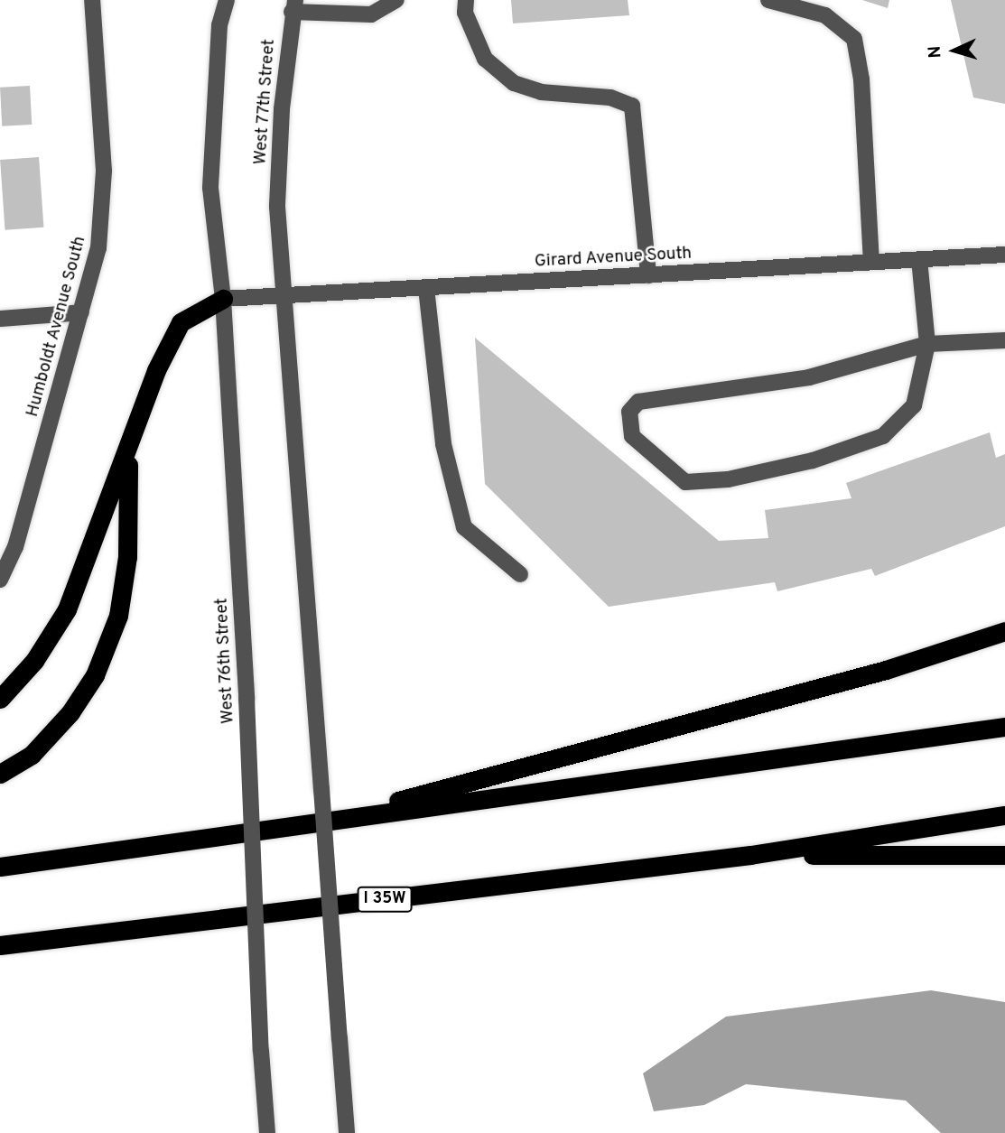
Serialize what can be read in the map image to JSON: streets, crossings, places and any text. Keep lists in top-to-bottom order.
{
  "streets": {
    "highway": ["I 35W"],
    "street": [
      "West 77th Street",
      "Girard Avenue South",
      "Humboldt Avenue South",
      "West 76th Street"
    ]
  },
  "crossings": [
    ["West 77th Street", "Girard Avenue South"],
    ["Girard Avenue South", "West 76th Street"]
  ],
  "north": "left"
}
